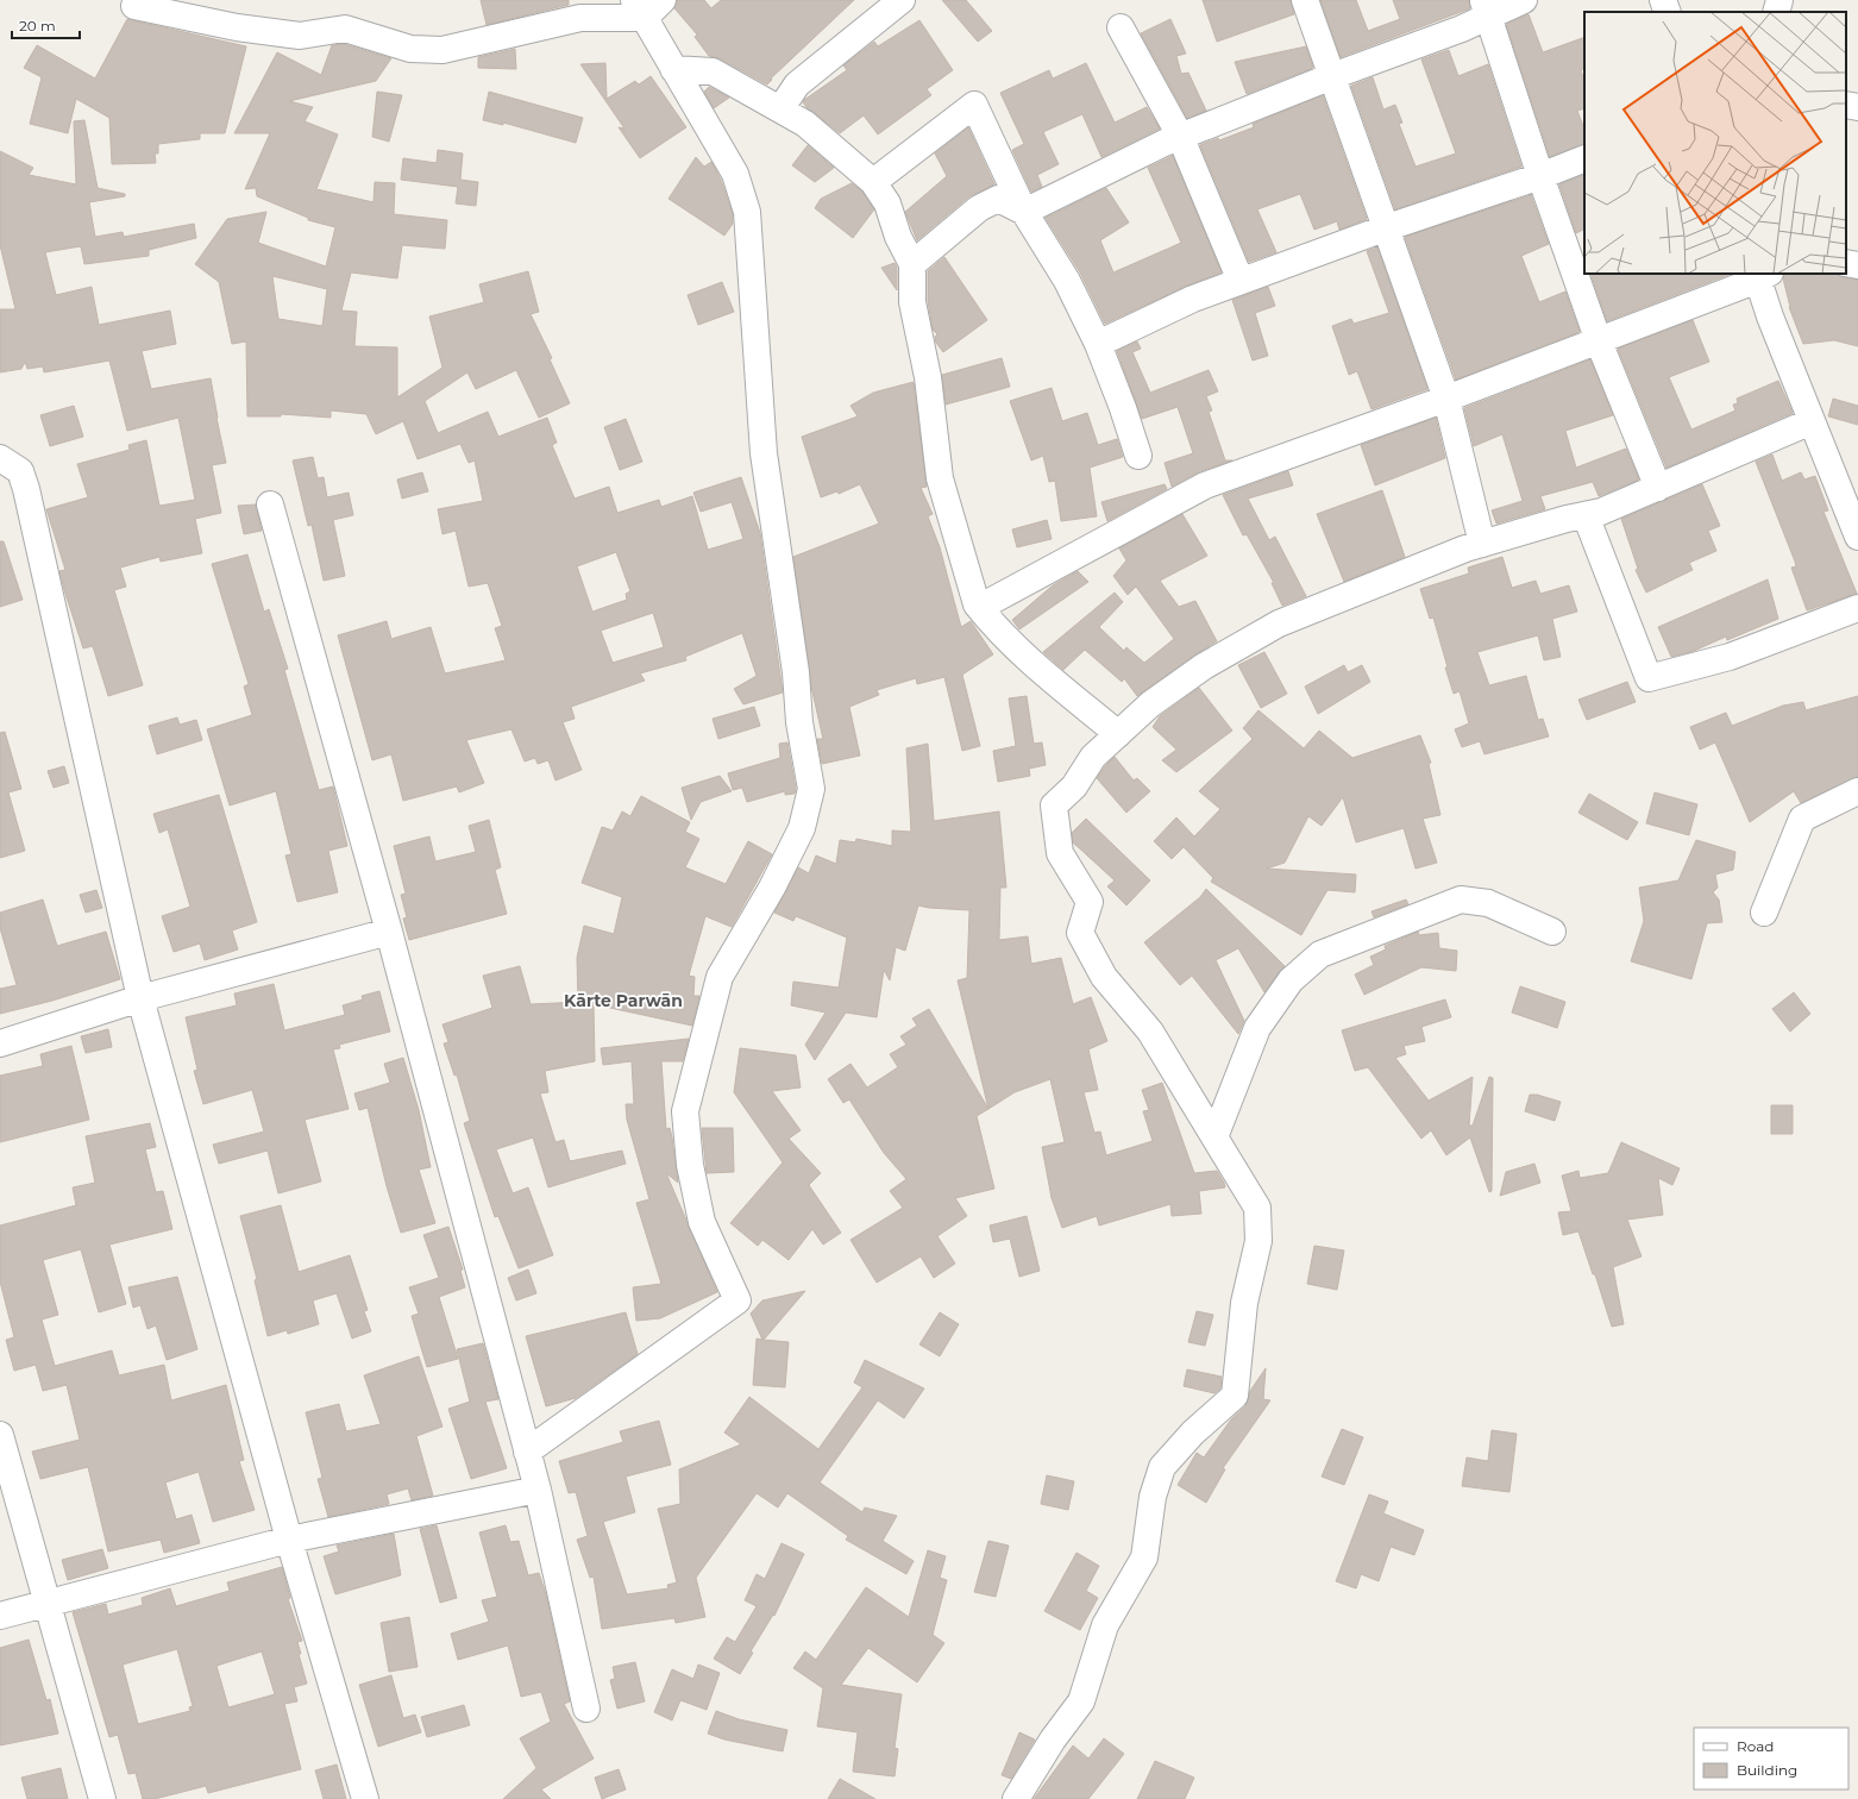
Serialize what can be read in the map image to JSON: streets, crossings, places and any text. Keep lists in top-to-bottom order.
{
  "districts": ["Kārte Parwān"],
  "legend": ["Road", "Building"],
  "scale_bar": "20 m"
}
